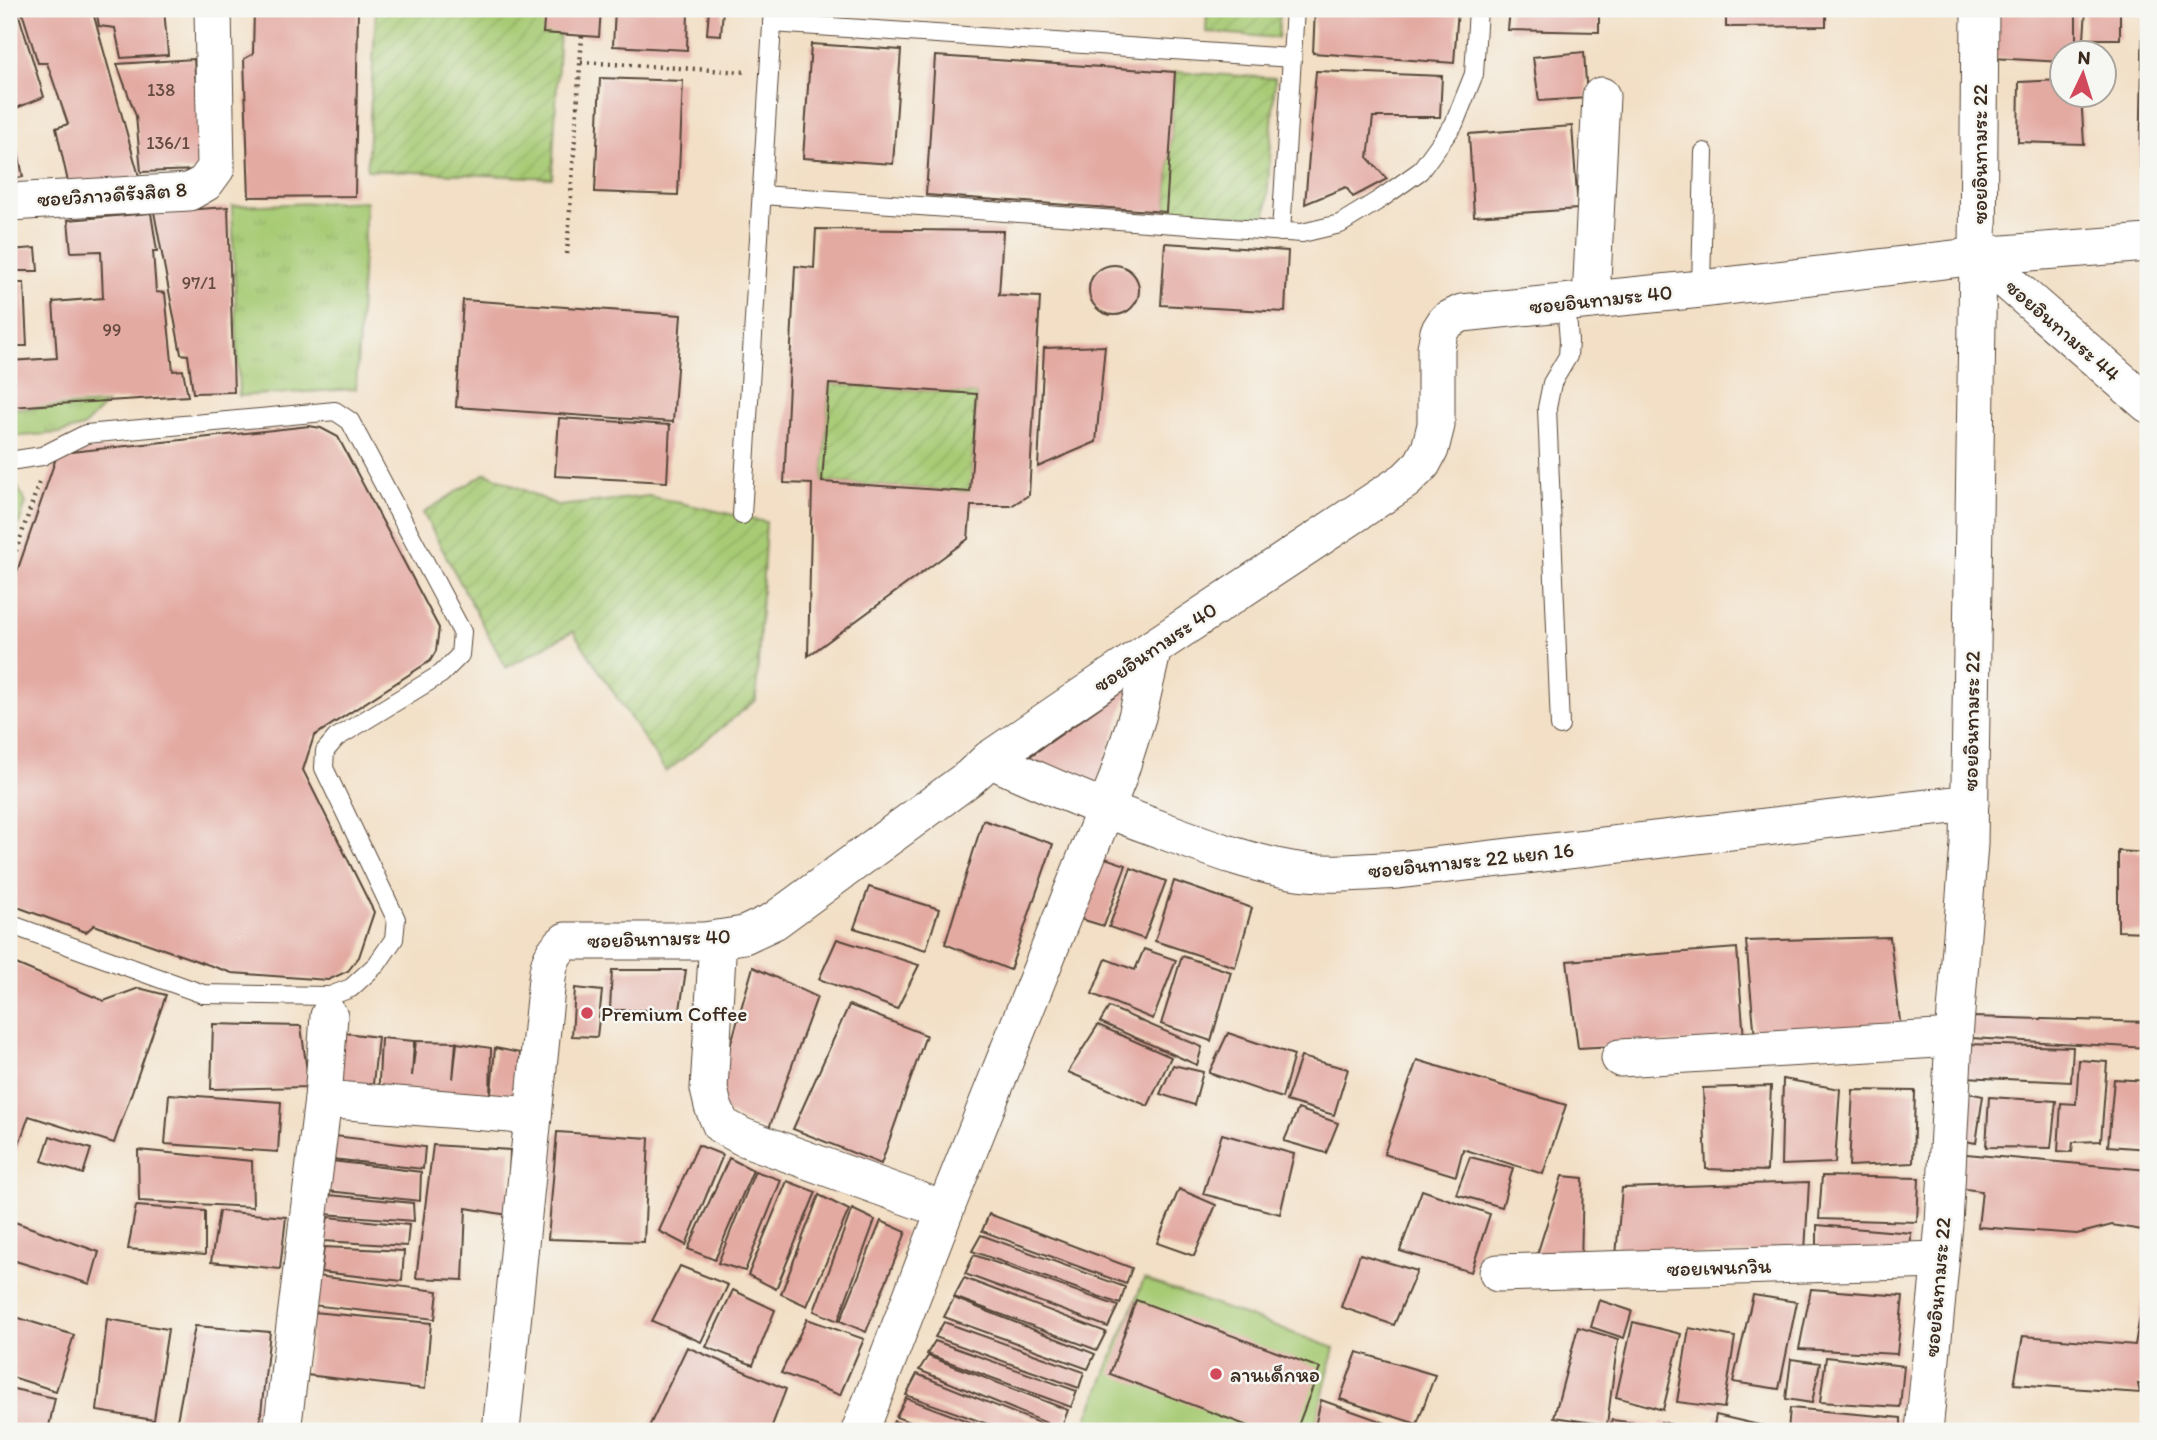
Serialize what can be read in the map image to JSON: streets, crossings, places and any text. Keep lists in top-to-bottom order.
{
  "streets": {
    "street": [
      "ซอยอินทามระ 22",
      "ซอยวิภาวดีรังสิต 8",
      "ซอยอินทามระ 40",
      "ซอยอินทามระ 44",
      "ซอยอินทามระ 22 แยก 16",
      "ซอยเพนกวิน"
    ]
  },
  "crossings": [
    ["ซอยอินทามระ 22", "ซอยอินทามระ 40"],
    ["ซอยอินทามระ 22", "ซอยอินทามระ 44"],
    ["ซอยอินทามระ 22", "ซอยอินทามระ 22 แยก 16"],
    ["ซอยอินทามระ 22", "ซอยเพนกวิน"],
    ["ซอยอินทามระ 40", "ซอยอินทามระ 44"],
    ["ซอยอินทามระ 40", "ซอยอินทามระ 22 แยก 16"]
  ],
  "places": ["Premium Coffee", "ลานเด็กหอ"],
  "house_numbers": [
    "138",
    "136/1",
    "97/1",
    "99"
  ],
  "north": "top"
}
